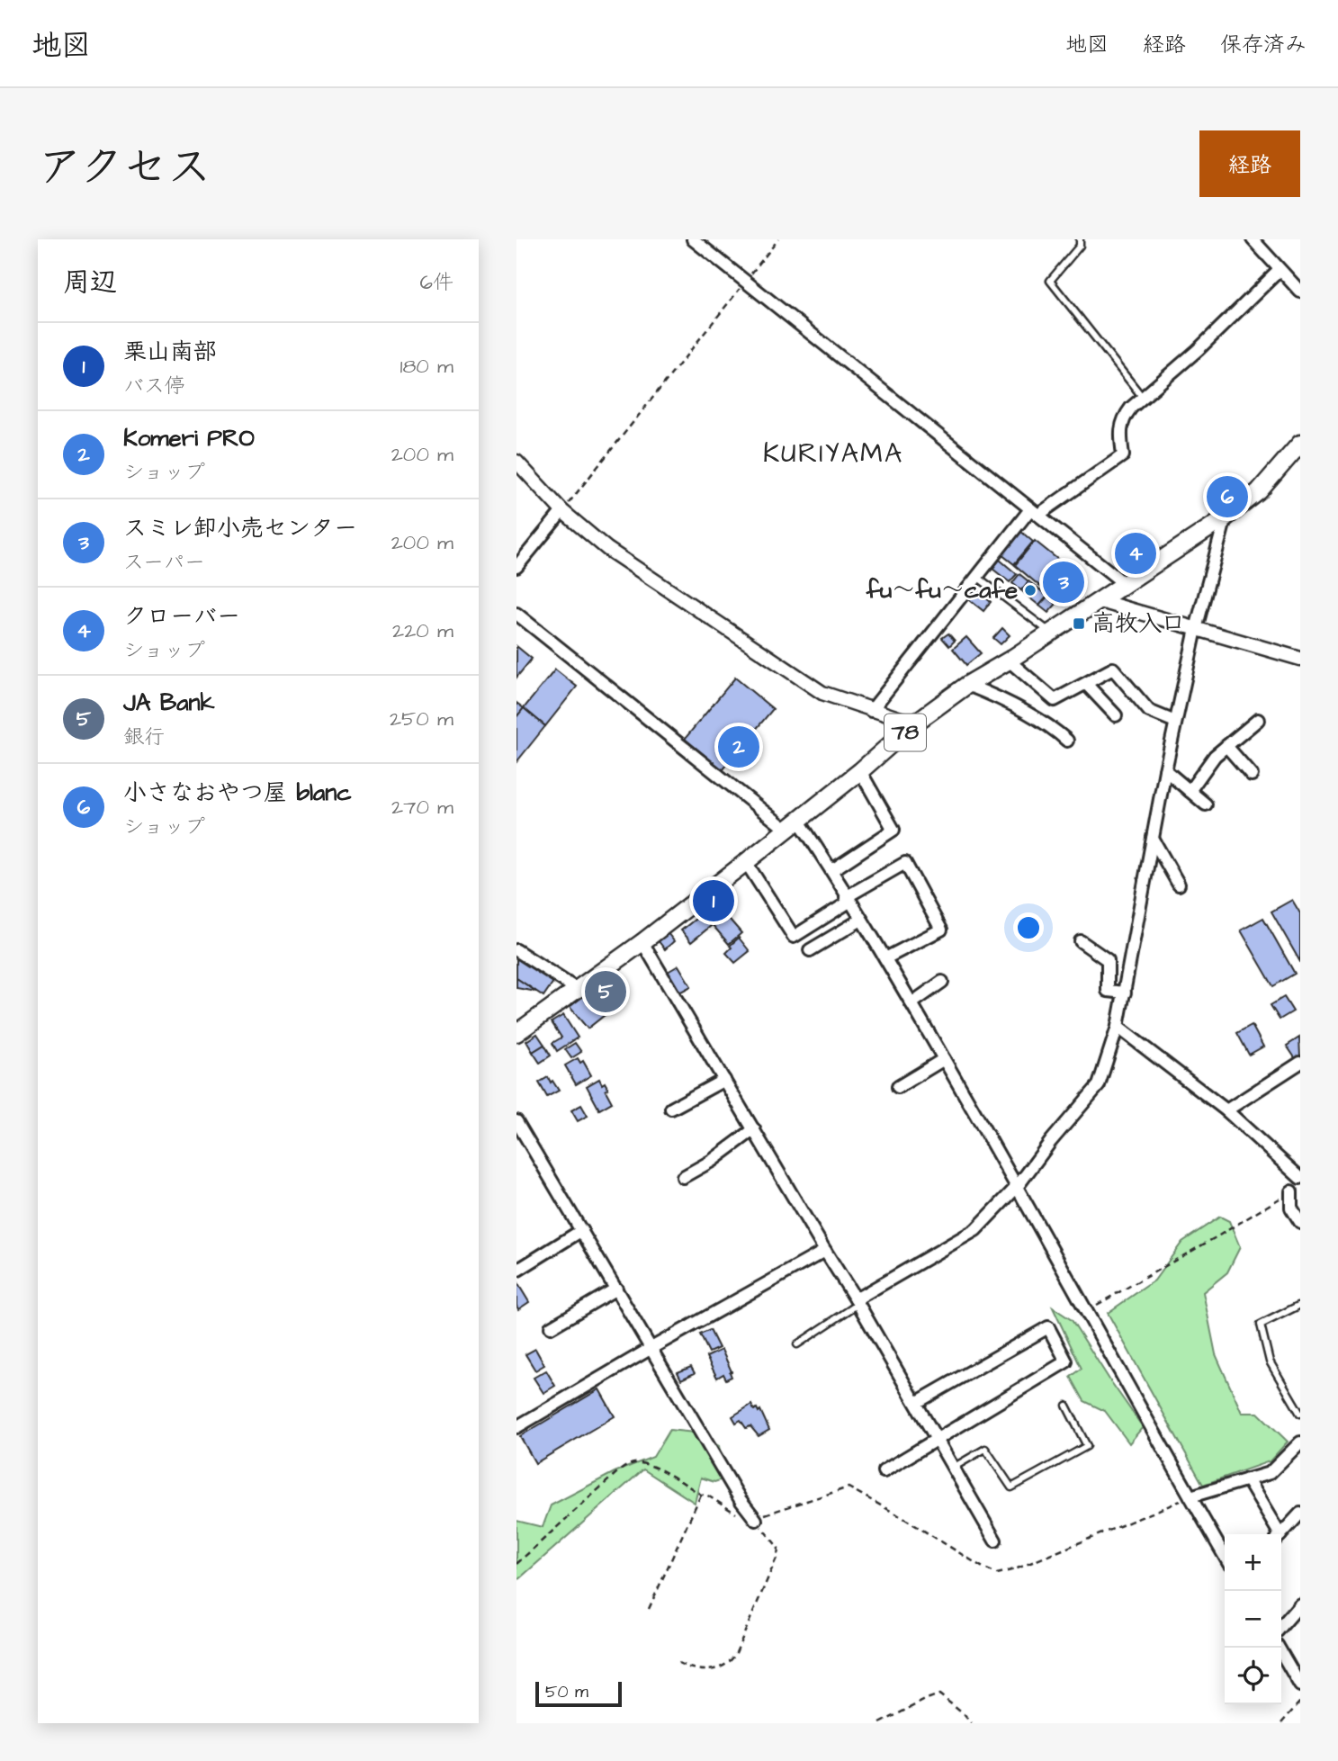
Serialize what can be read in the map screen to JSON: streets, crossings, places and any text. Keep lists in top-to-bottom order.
{
  "streets": {
    "main road": ["78"]
  },
  "districts": ["KURIYAMA"],
  "places": {
    "other": ["fu～fu～cafe"],
    "transit": ["高牧入口"]
  },
  "scale_bar": "50 m",
  "page": {
    "header": "地図",
    "nav": ["地図", "経路", "保存済み"],
    "title": "アクセス",
    "buttons": "経路",
    "heading": ["周辺", "6件"],
    "list": [
      {
        "mark": "1",
        "name": "栗山南部",
        "note": "バス停",
        "value": "180 m"
      },
      {
        "mark": "2",
        "name": "Komeri PRO",
        "note": "ショップ",
        "value": "200 m"
      },
      {
        "mark": "3",
        "name": "スミレ卸小売センター",
        "note": "スーパー",
        "value": "200 m"
      },
      {
        "mark": "4",
        "name": "クローバー",
        "note": "ショップ",
        "value": "220 m"
      },
      {
        "mark": "5",
        "name": "JA Bank",
        "note": "銀行",
        "value": "250 m"
      },
      {
        "mark": "6",
        "name": "小さなおやつ屋 blanc",
        "note": "ショップ",
        "value": "270 m"
      }
    ],
    "pins": [
      "6",
      "4",
      "3",
      "2",
      "1",
      "5"
    ],
    "map_buttons": ["+", "−"],
    "scale": "50 m"
  }
}
